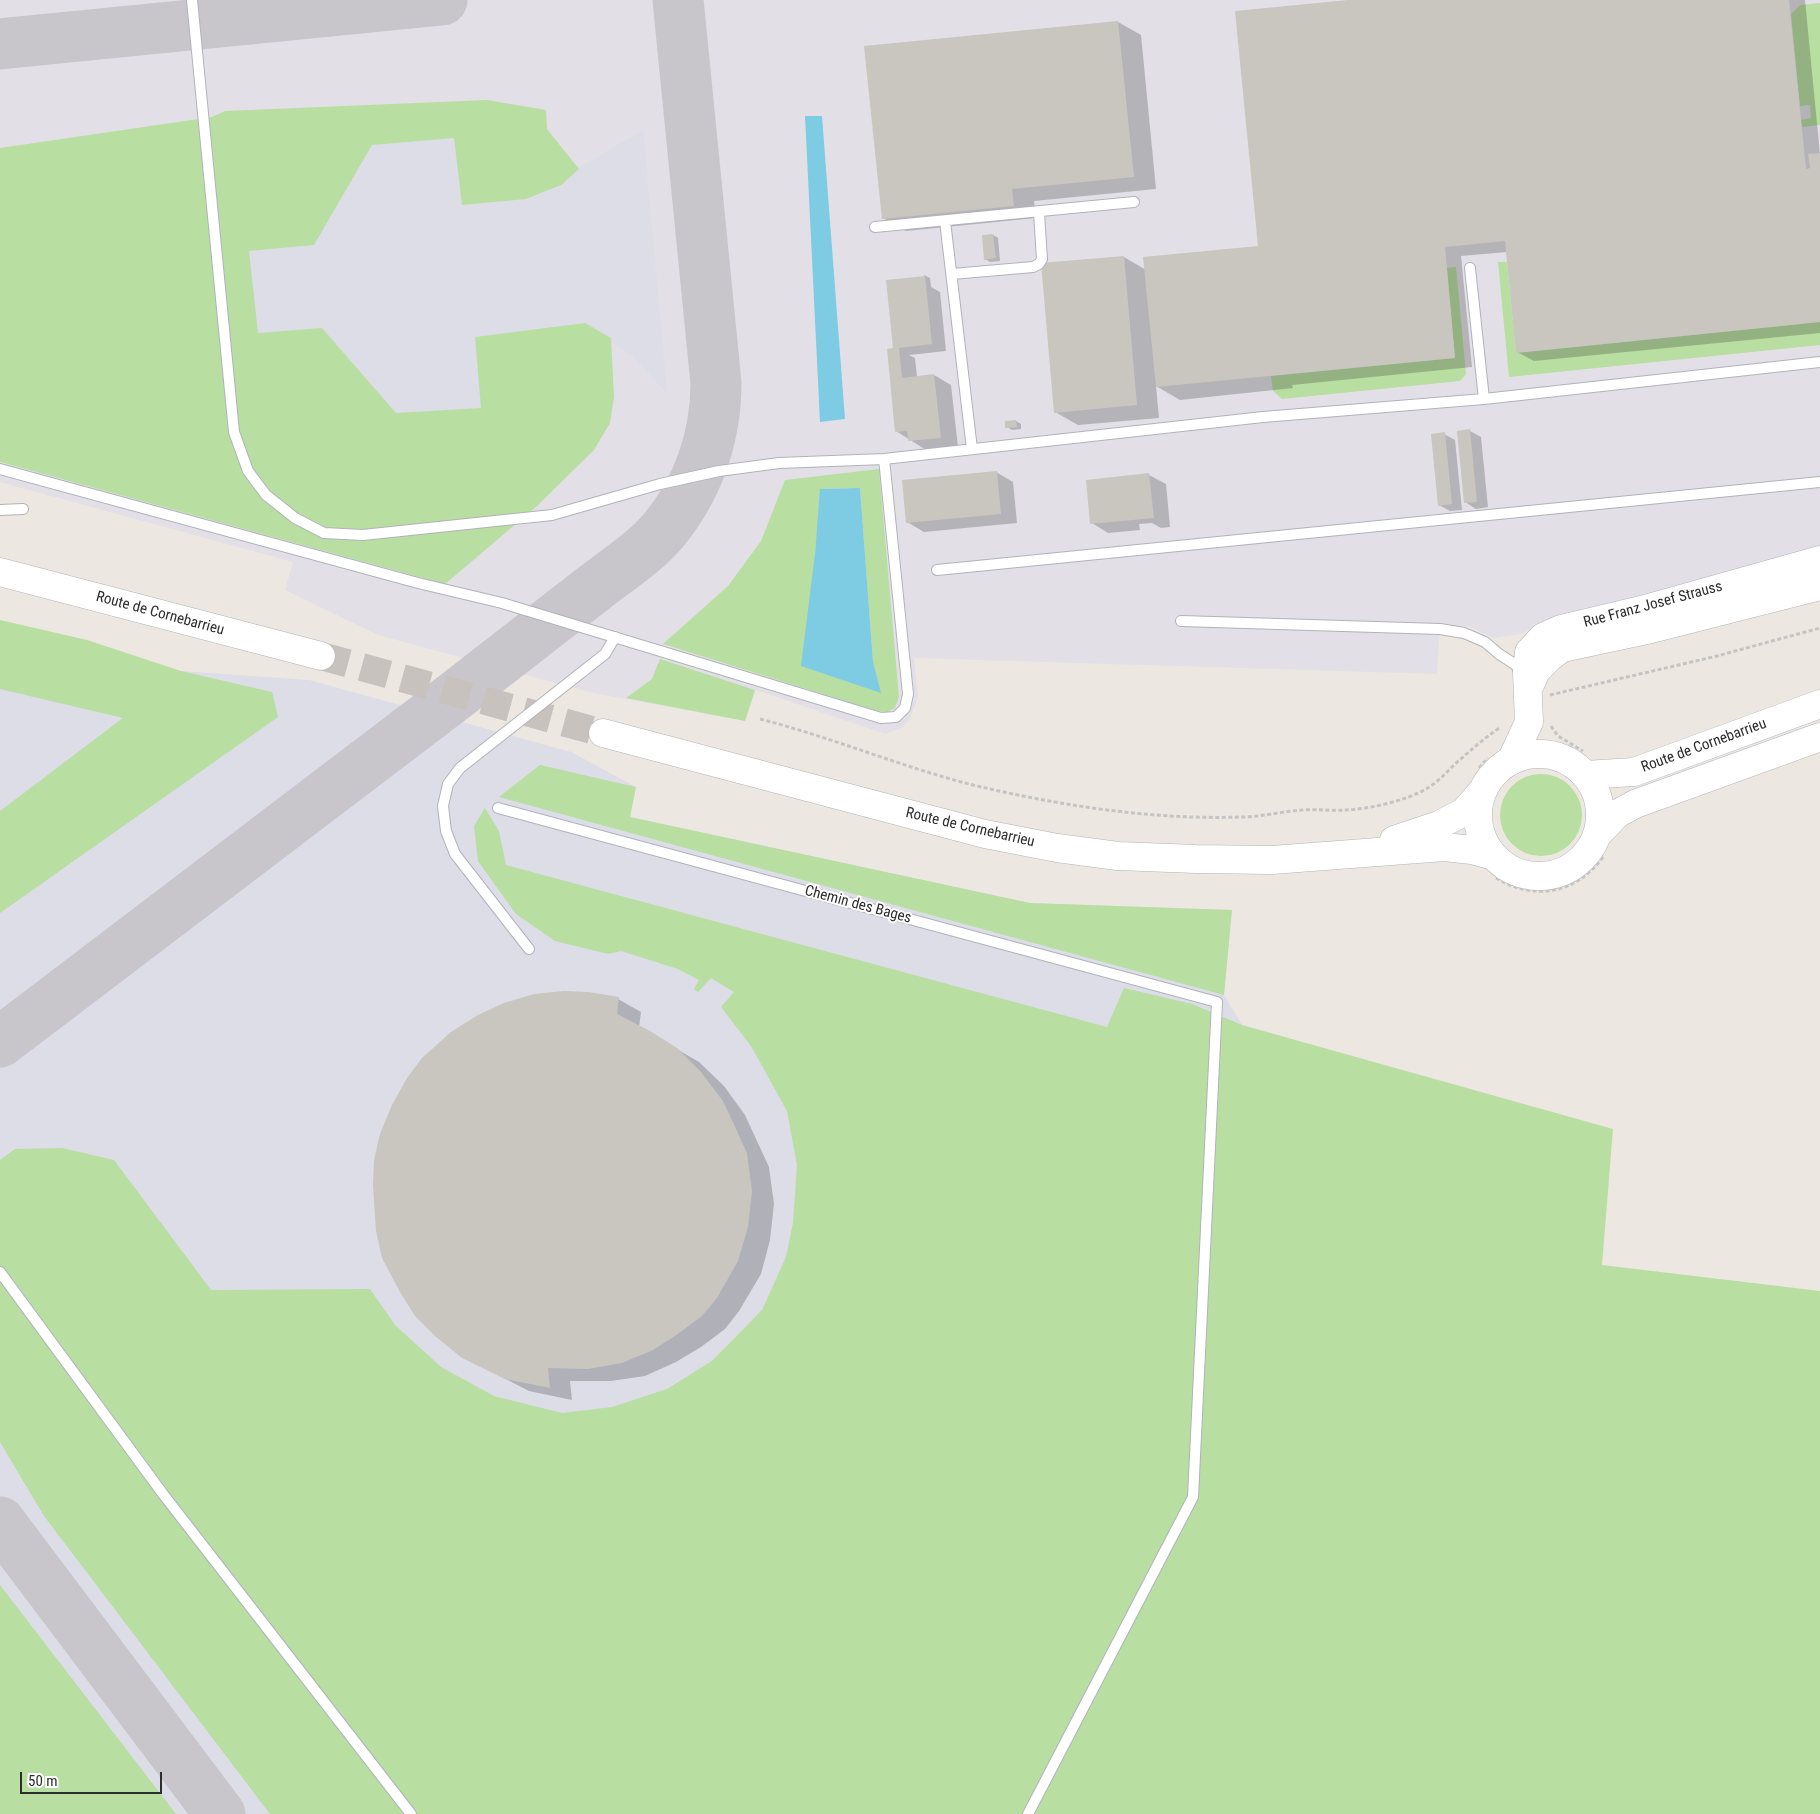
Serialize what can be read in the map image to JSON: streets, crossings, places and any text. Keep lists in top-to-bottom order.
{
  "streets": {
    "main road": ["Rue Franz Josef Strauss", "Route de Cornebarrieu"],
    "lane": ["Chemin des Bages"]
  },
  "crossings": [
    ["Rue Franz Josef Strauss", "Route de Cornebarrieu"]
  ],
  "scale_bar": "50 m"
}
